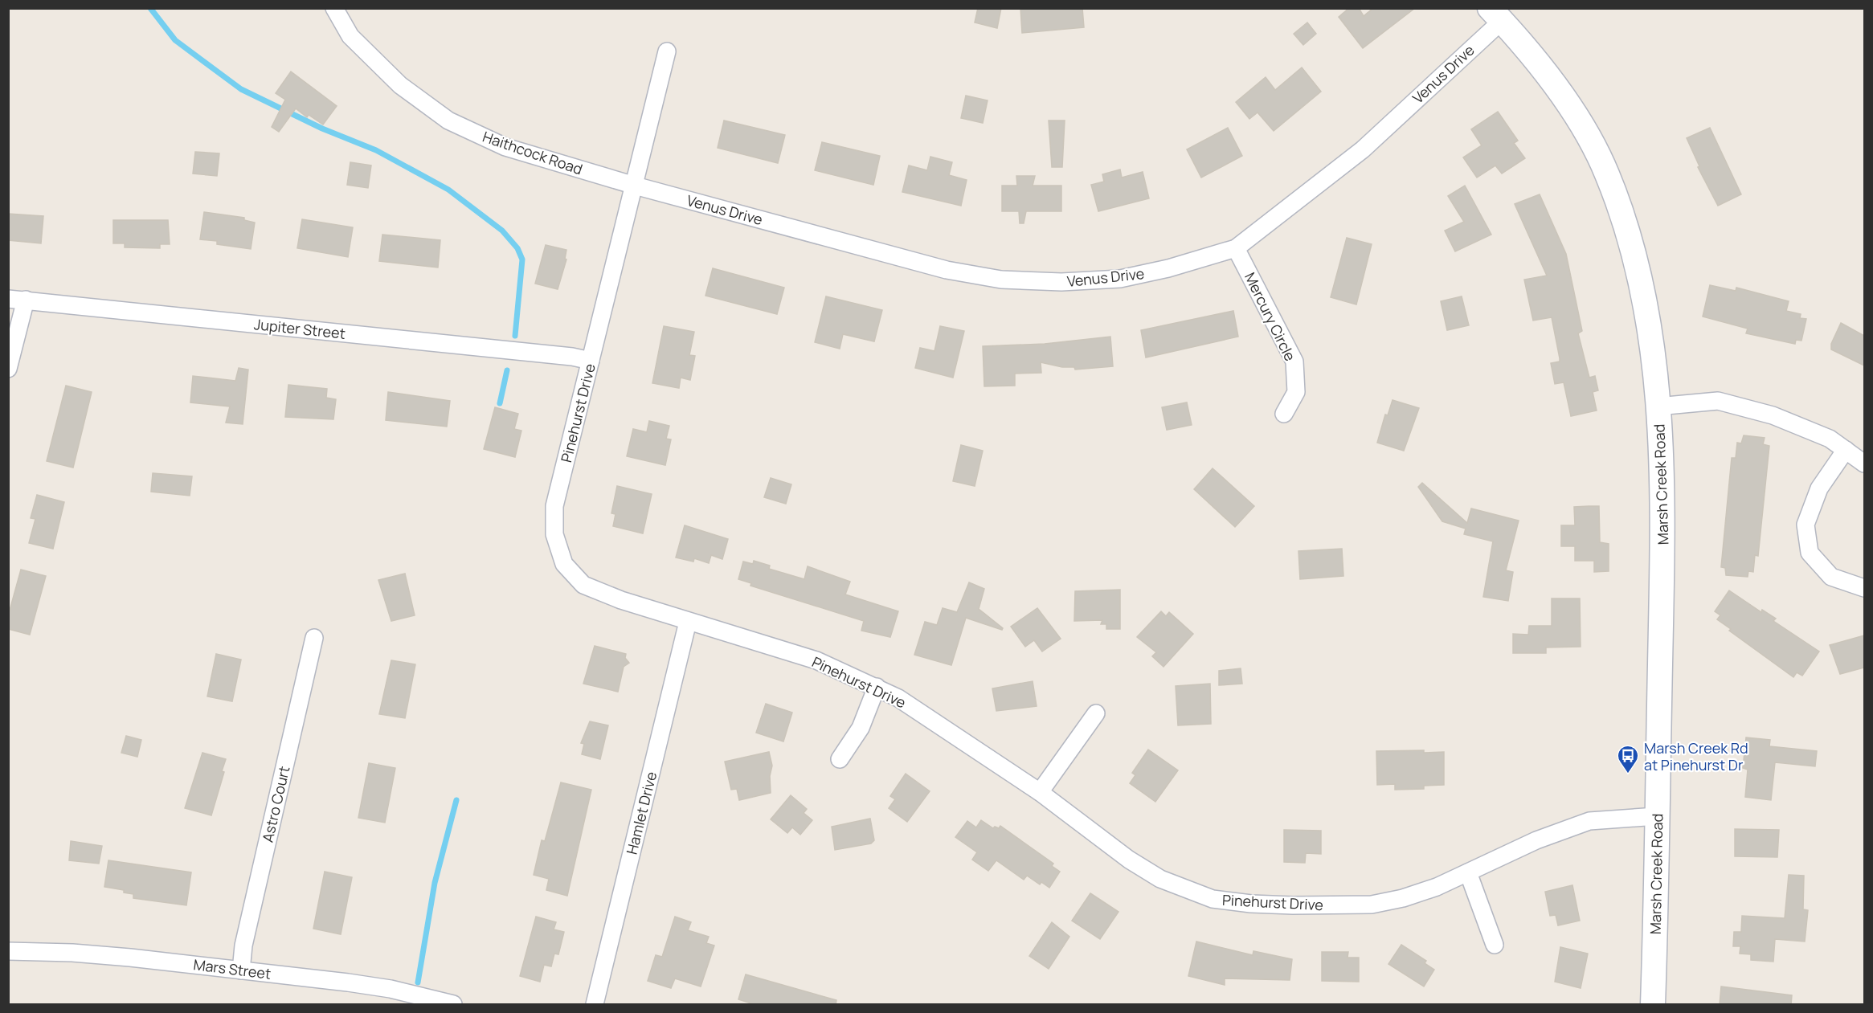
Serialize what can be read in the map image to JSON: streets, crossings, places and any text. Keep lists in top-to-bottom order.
{
  "streets": {
    "street": [
      "Venus Drive",
      "Haithcock Road",
      "Mercury Circle",
      "Jupiter Street",
      "Pinehurst Drive",
      "Marsh Creek Road",
      "Astro Court",
      "Hamlet Drive",
      "Mars Street"
    ]
  },
  "crossings": [
    ["Venus Drive", "Haithcock Road"],
    ["Venus Drive", "Mercury Circle"],
    ["Venus Drive", "Pinehurst Drive"],
    ["Venus Drive", "Marsh Creek Road"],
    ["Haithcock Road", "Pinehurst Drive"],
    ["Jupiter Street", "Pinehurst Drive"],
    ["Pinehurst Drive", "Marsh Creek Road"],
    ["Pinehurst Drive", "Hamlet Drive"],
    ["Astro Court", "Mars Street"]
  ],
  "places": {
    "bus stop": ["Marsh Creek Rd at Pinehurst Dr"]
  }
}
